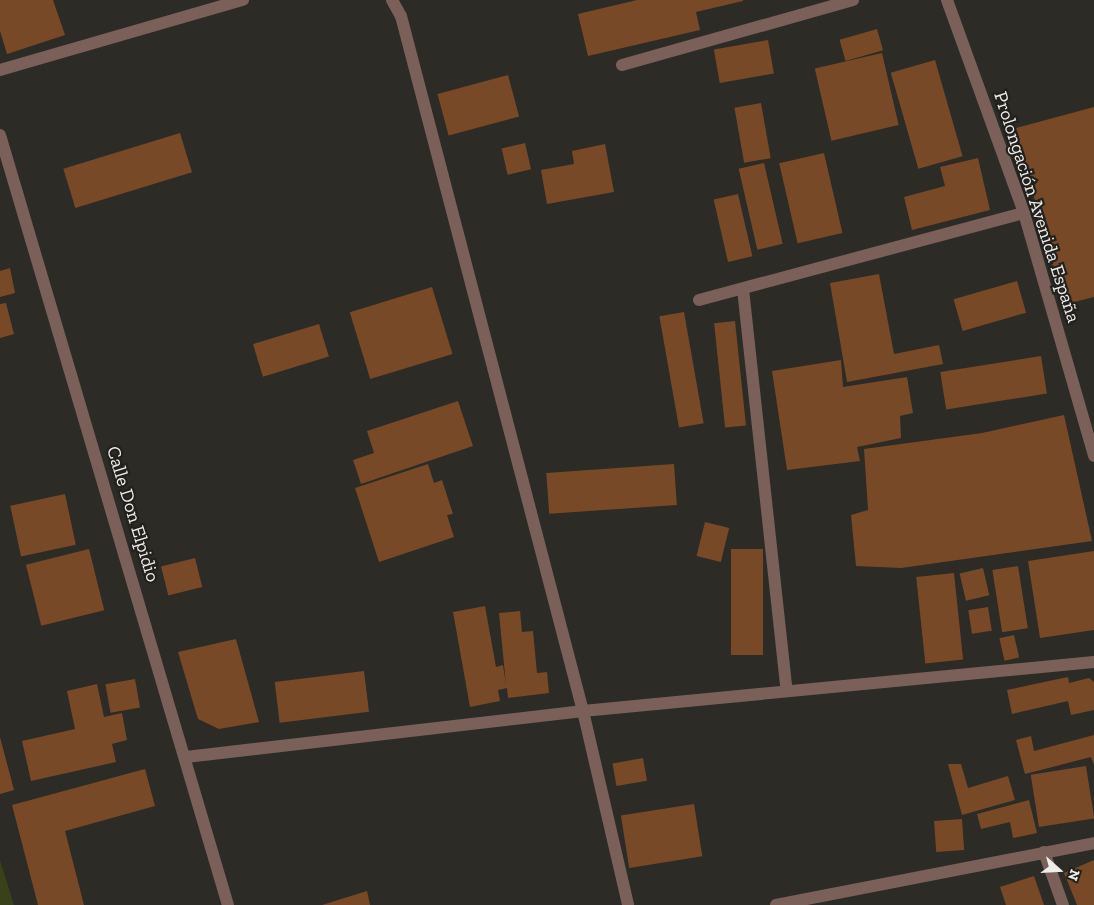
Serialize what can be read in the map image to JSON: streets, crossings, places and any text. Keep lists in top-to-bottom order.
{
  "streets": {
    "street": ["Prolongación Avenida España", "Calle Don Elpidio"]
  },
  "north": "right"
}
